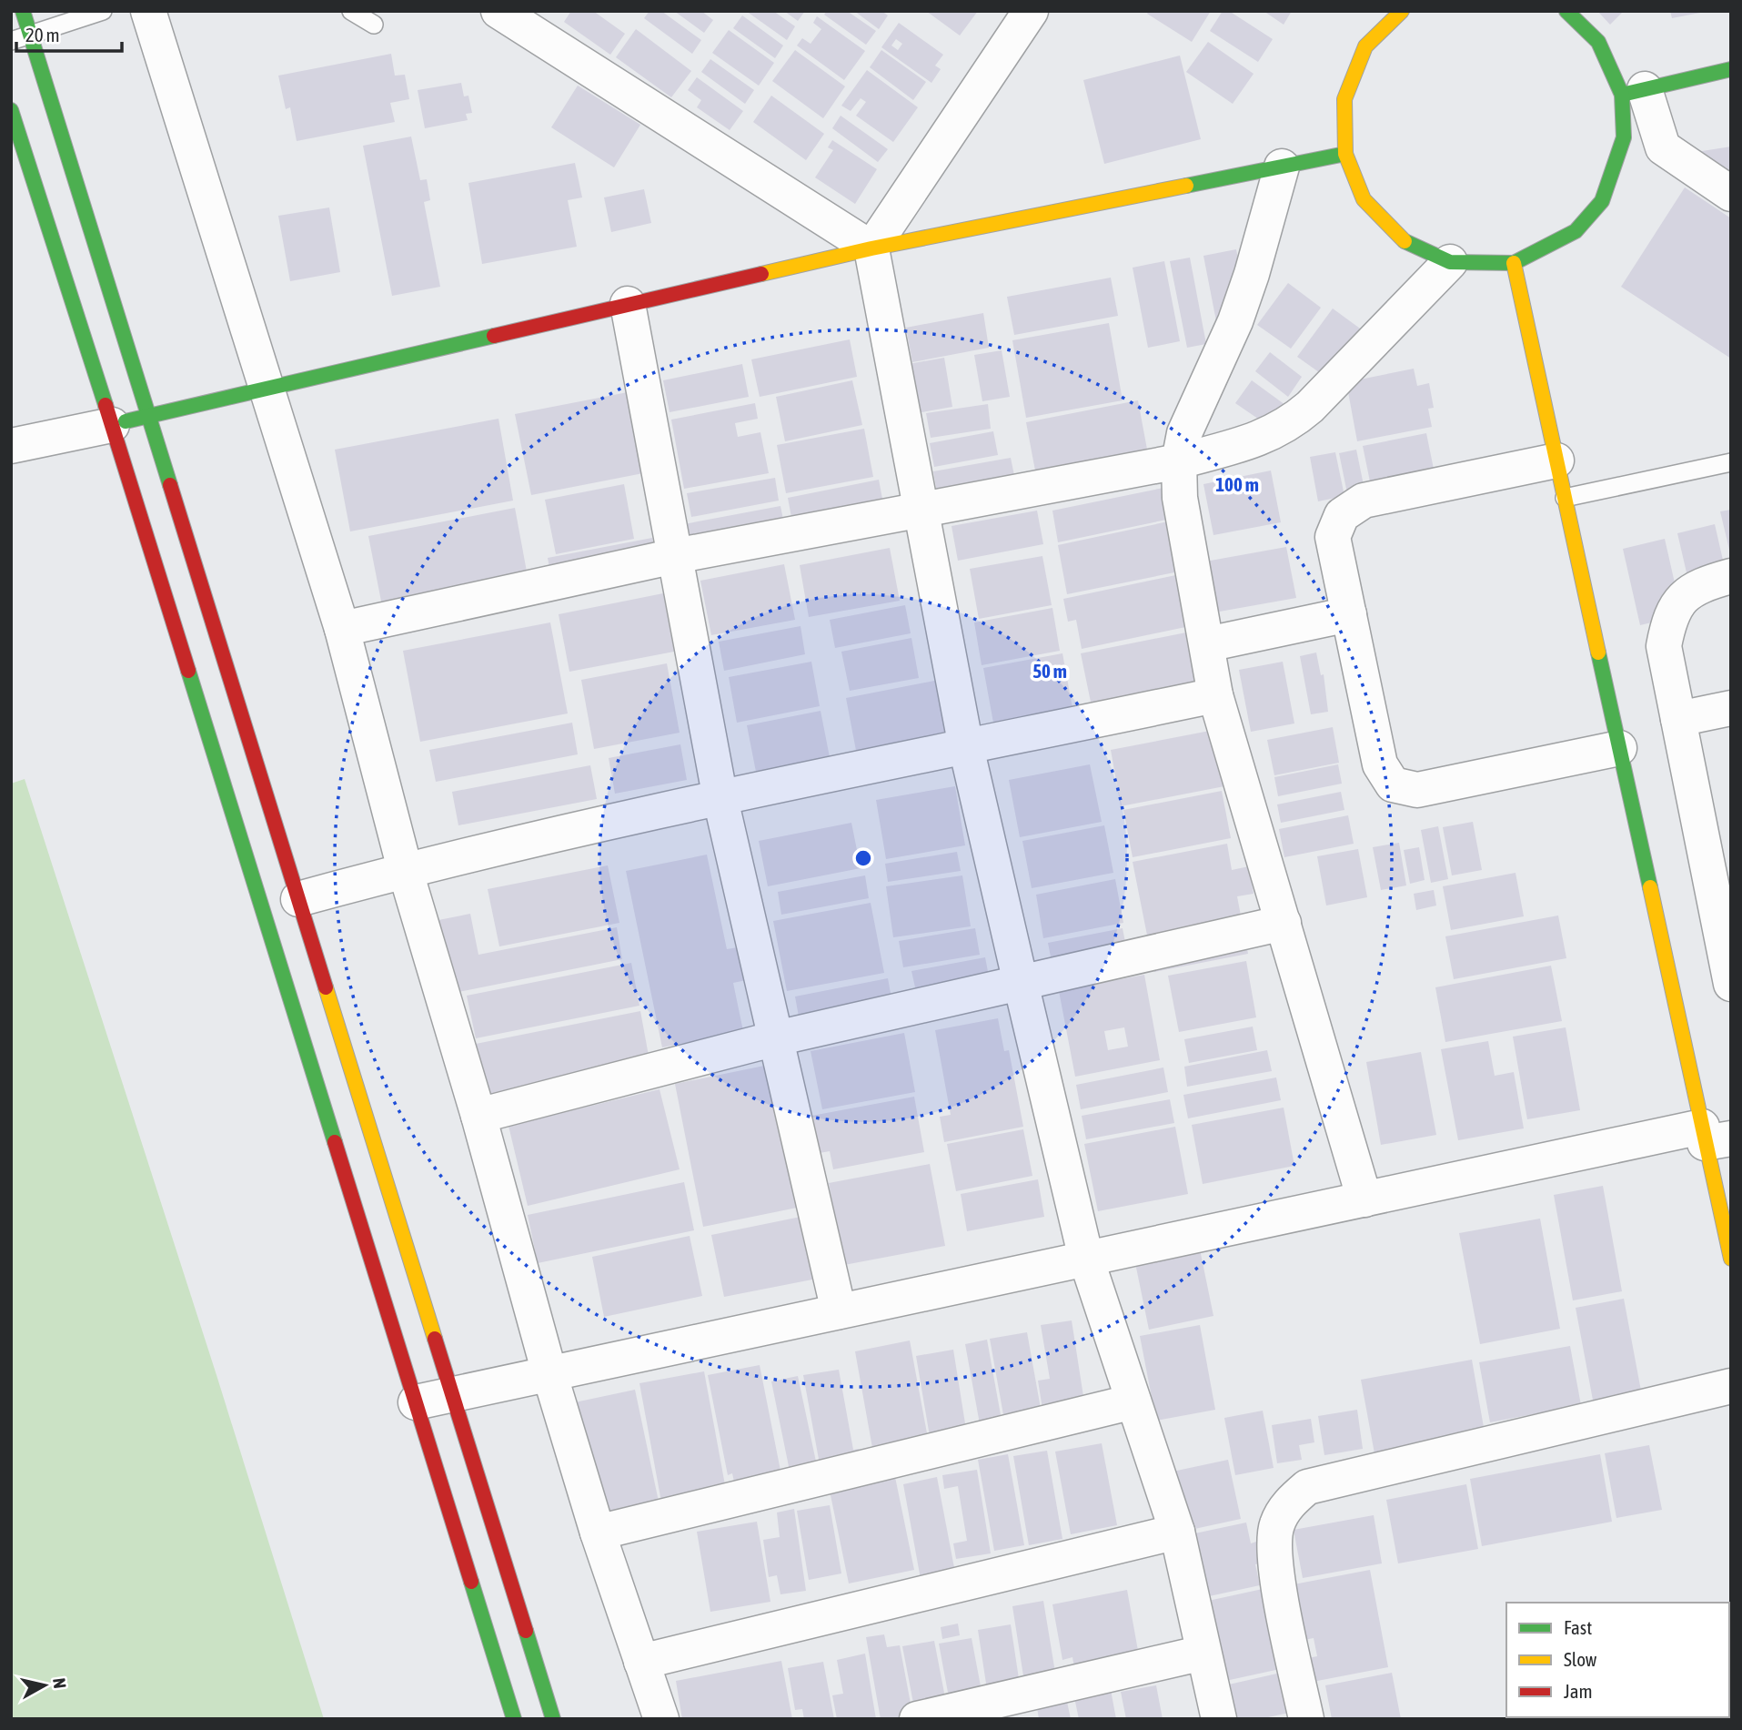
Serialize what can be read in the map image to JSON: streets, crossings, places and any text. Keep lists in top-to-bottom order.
{
  "legend": ["Fast", "Slow", "Jam"],
  "scale_bar": "20 m",
  "north": "right",
  "rings": ["100 m", "50 m"]
}
